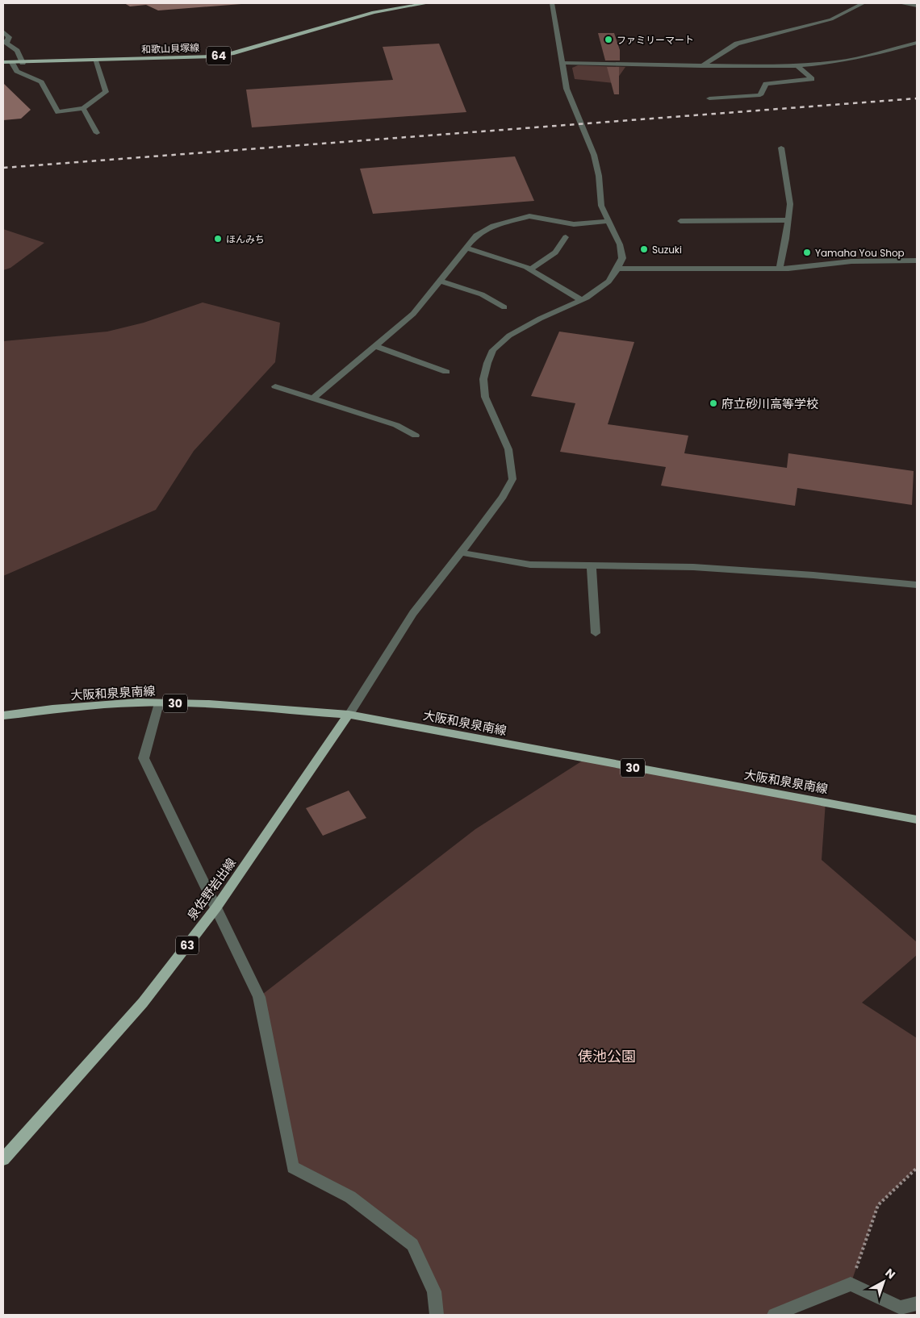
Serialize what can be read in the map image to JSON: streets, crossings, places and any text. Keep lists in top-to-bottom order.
{
  "streets": {
    "main road": [
      "和歌山貝塚線",
      "64",
      "大阪和泉泉南線",
      "30",
      "泉佐野岩出線",
      "63"
    ]
  },
  "crossings": [
    ["大阪和泉泉南線", "泉佐野岩出線"]
  ],
  "parks": ["俵池公園"],
  "places": [
    "ファミリーマート",
    "ほんみち",
    "Suzuki",
    "Yamaha You Shop",
    "府立砂川高等学校"
  ],
  "north": "top right"
}
